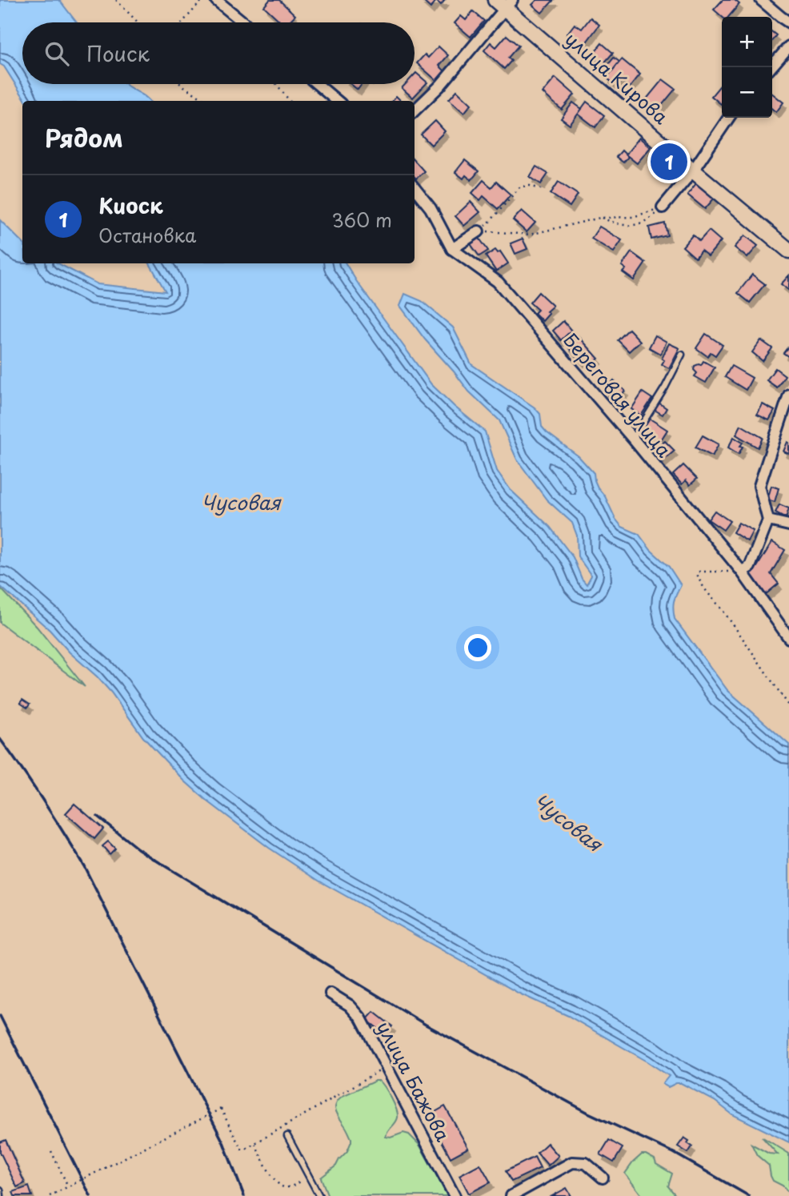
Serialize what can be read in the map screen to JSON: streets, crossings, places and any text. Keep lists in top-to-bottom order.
{
  "streets": {
    "street": ["улица Кирова", "Береговая улица", "улица Бажова"]
  },
  "water": ["Чусовая"],
  "page": {
    "map_buttons": ["+", "−"],
    "search": "Поиск",
    "heading": "Рядом",
    "pins": "1",
    "list": [
      {
        "mark": "1",
        "name": "Киоск",
        "note": "Остановка",
        "value": "360 m"
      }
    ]
  }
}
